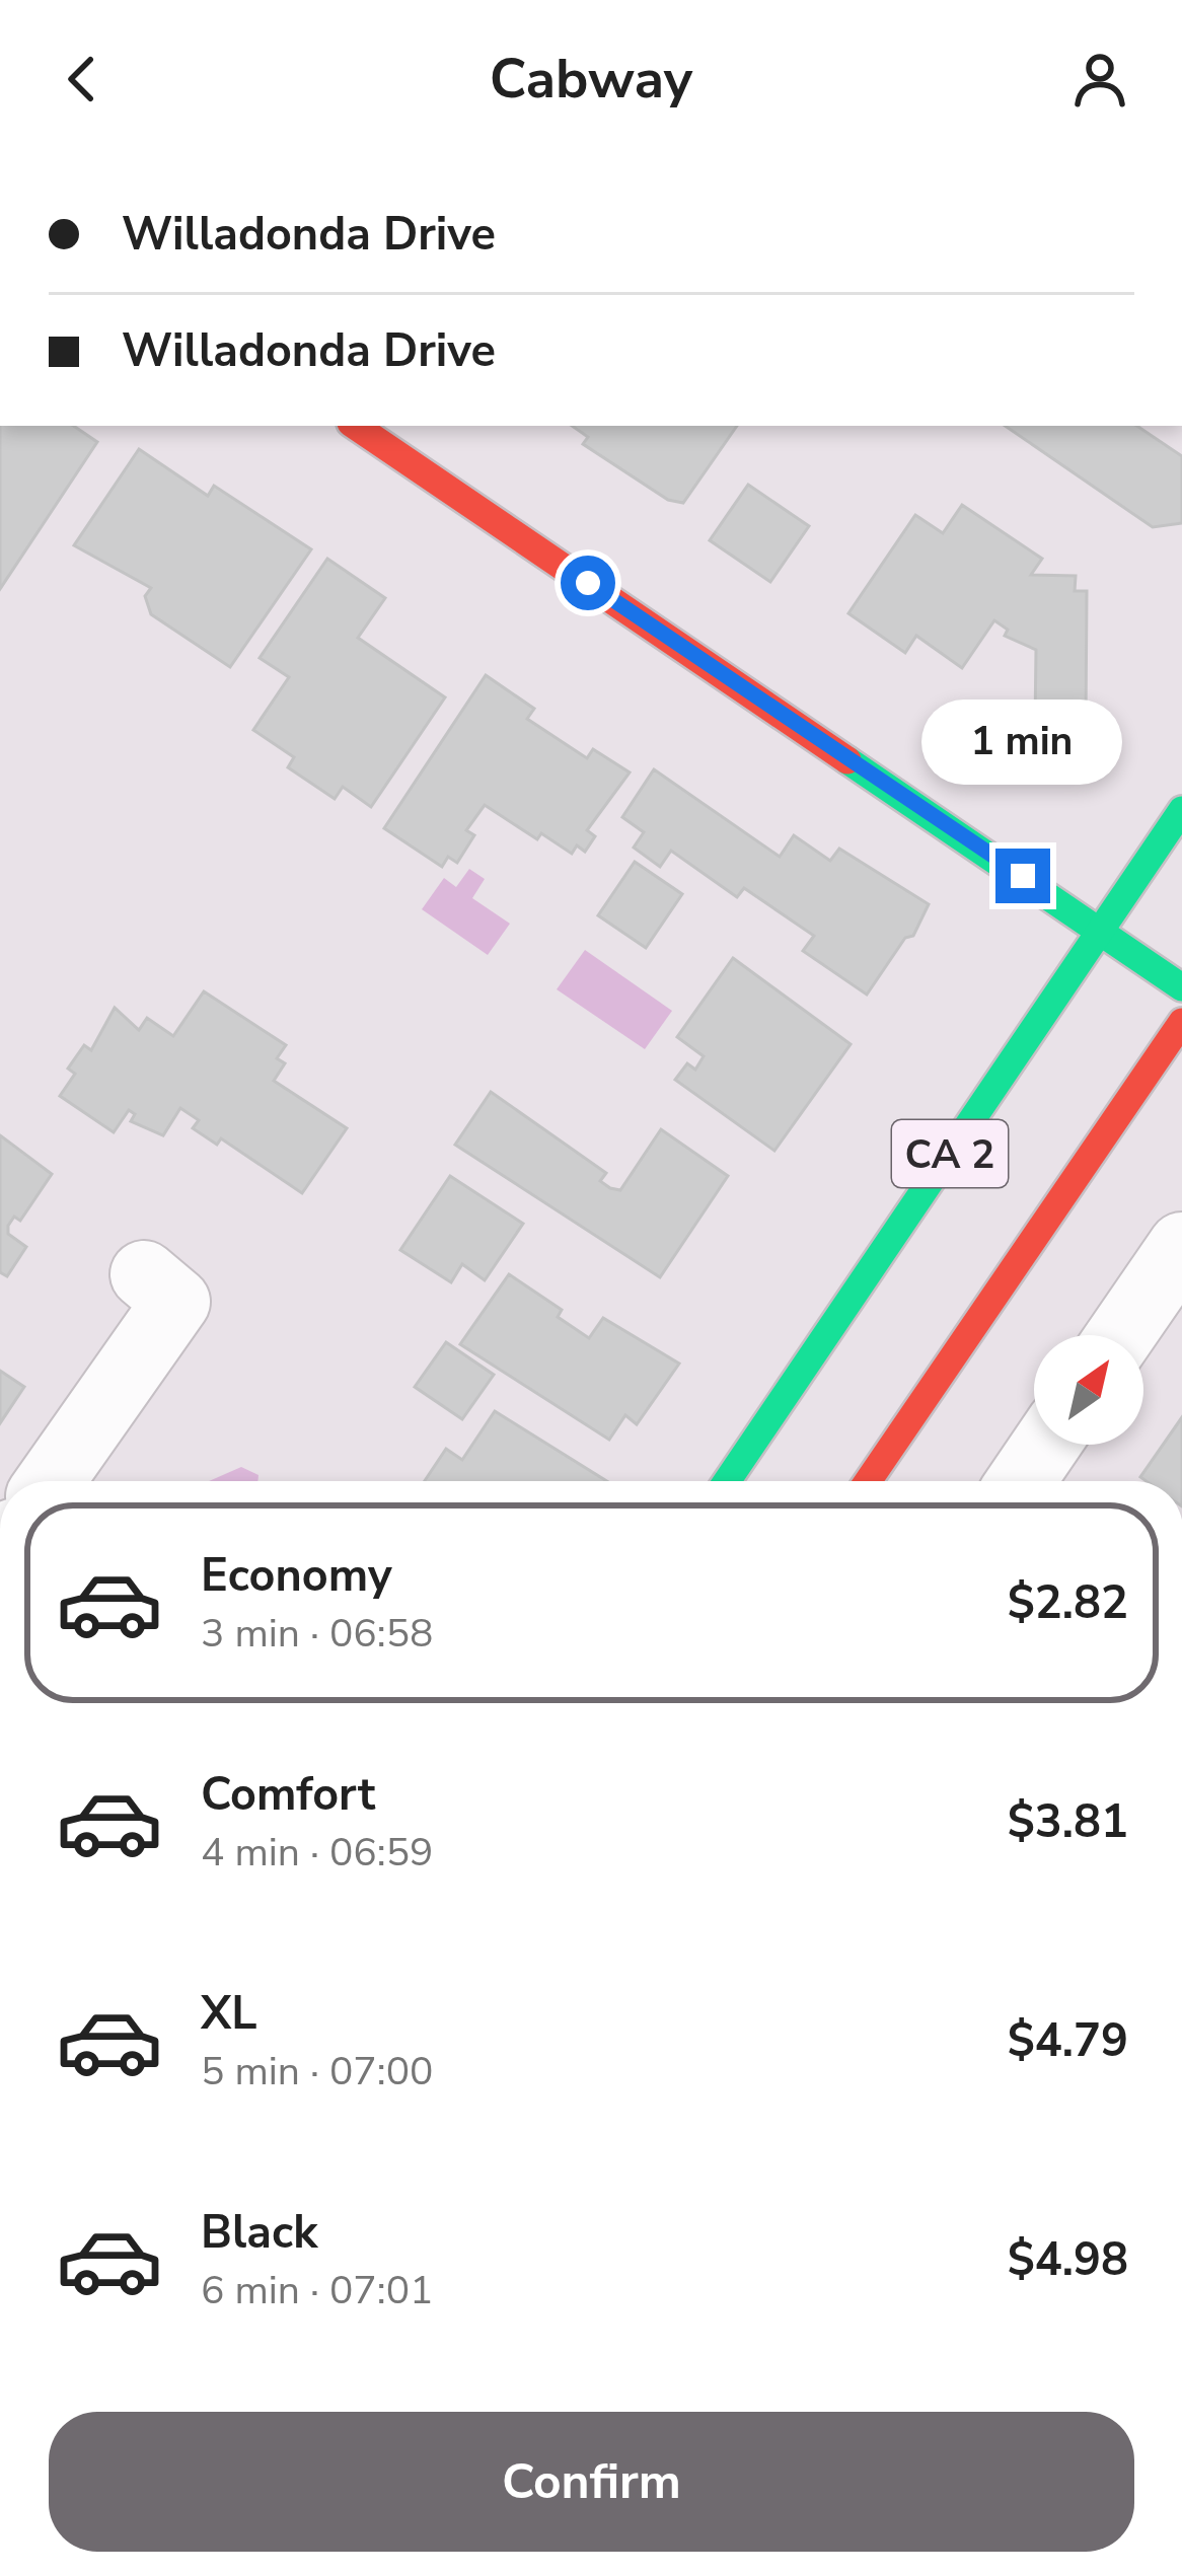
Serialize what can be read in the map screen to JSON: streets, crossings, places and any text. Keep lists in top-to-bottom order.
{
  "streets": {
    "main road": ["CA 2"]
  },
  "north": "top right",
  "page": {
    "header": "Cabway",
    "banner": ["Willadonda Drive", "Willadonda Drive"],
    "bubble": "1 min",
    "list": [
      {
        "name": "Economy",
        "note": "3 min · 06:58",
        "value": "$2.82"
      },
      {
        "name": "Comfort",
        "note": "4 min · 06:59",
        "value": "$3.81"
      },
      {
        "name": "XL",
        "note": "5 min · 07:00",
        "value": "$4.79"
      },
      {
        "name": "Black",
        "note": "6 min · 07:01",
        "value": "$4.98"
      }
    ],
    "buttons": "Confirm"
  }
}
